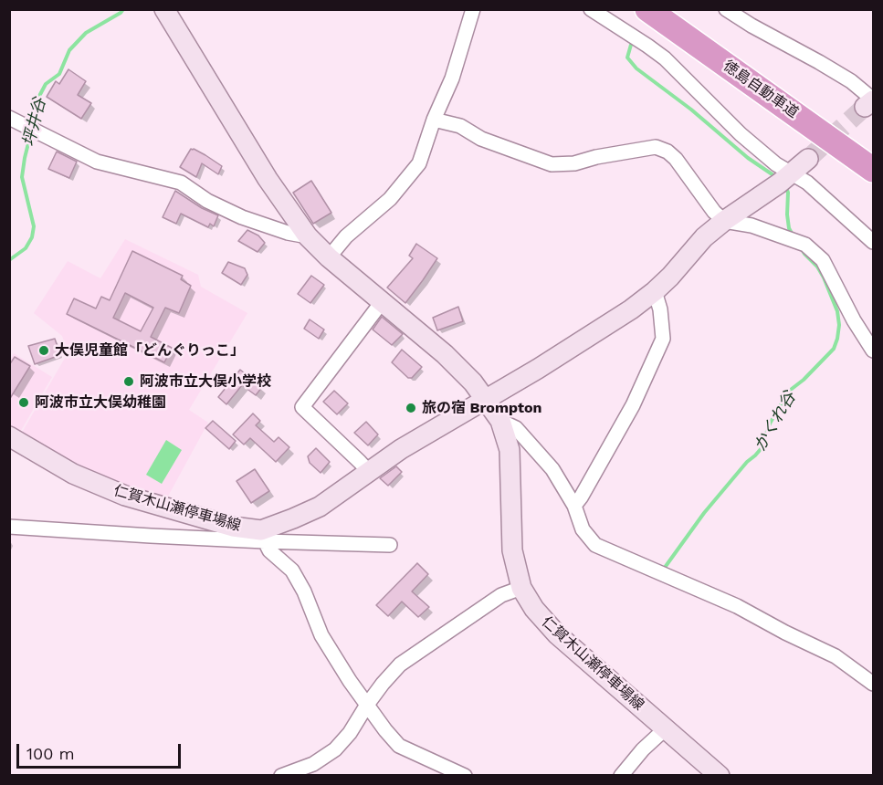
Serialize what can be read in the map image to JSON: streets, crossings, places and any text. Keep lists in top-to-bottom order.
{
  "streets": {
    "highway": ["徳島自動車道"],
    "main road": ["仁賀木山瀬停車場線"]
  },
  "water": ["坪井谷", "かくれ谷"],
  "places": [
    "大俣児童館「どんぐりっこ」",
    "阿波市立大俣小学校",
    "阿波市立大俣幼稚園",
    "旅の宿 Brompton"
  ],
  "scale_bar": "100 m"
}
